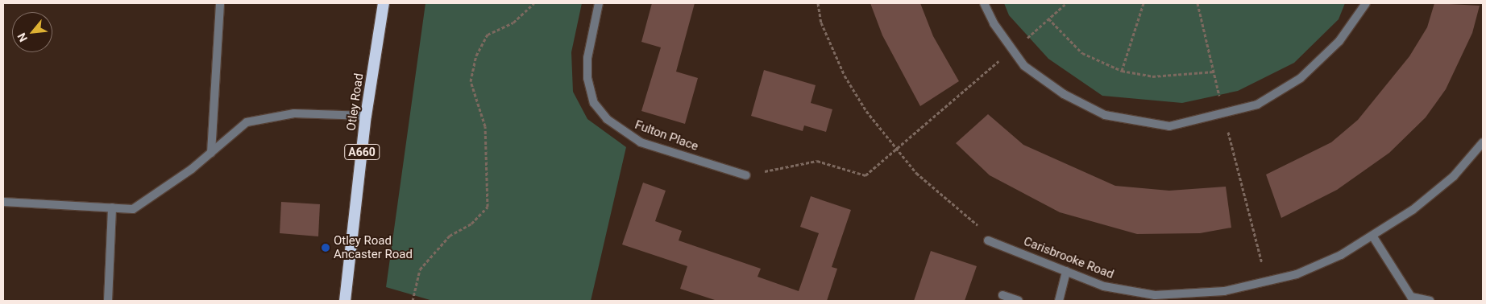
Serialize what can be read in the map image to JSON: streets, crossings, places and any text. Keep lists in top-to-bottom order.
{
  "streets": {
    "highway": ["Otley Road", "A660"],
    "street": ["Fulton Place", "Carisbrooke Road"]
  },
  "places": ["Otley Road Ancaster Road"],
  "north": "bottom left"
}
